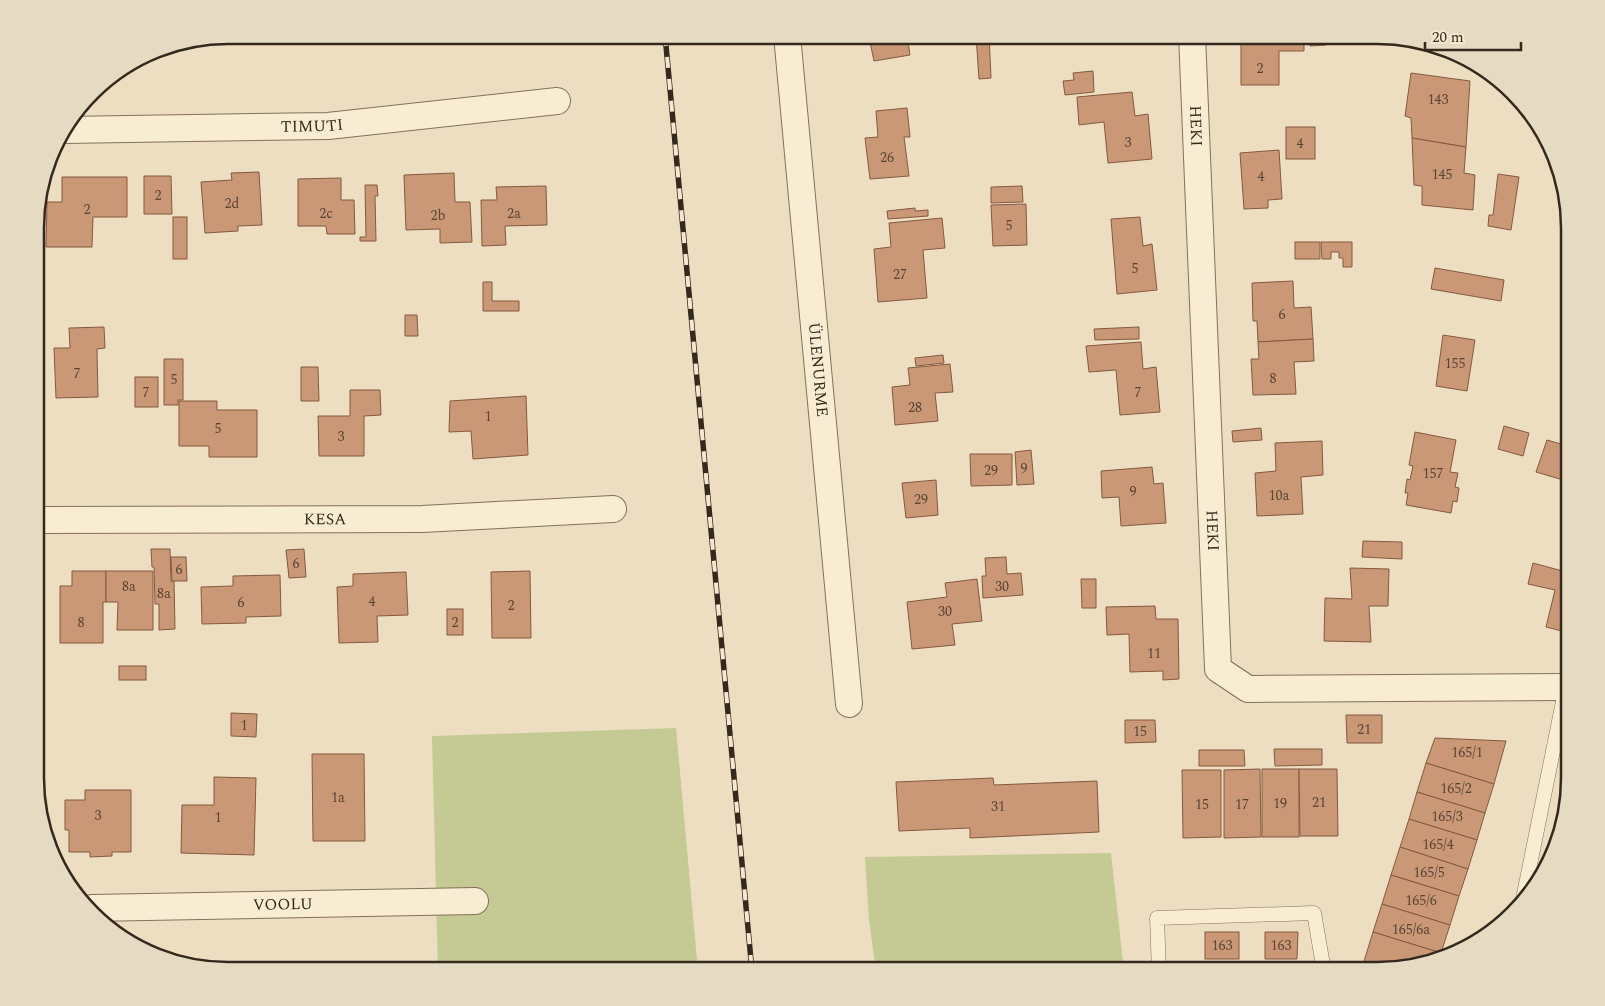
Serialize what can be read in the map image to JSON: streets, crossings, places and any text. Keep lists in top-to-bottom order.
{
  "streets": {
    "street": [
      "TIMUTI",
      "HEKI",
      "ÜLENURME",
      "KESA",
      "VOOLU"
    ]
  },
  "house_numbers": [
    "2",
    "143",
    "3",
    "4",
    "26",
    "145",
    "4",
    "2",
    "2d",
    "2",
    "2c",
    "2a",
    "2b",
    "5",
    "5",
    "27",
    "6",
    "155",
    "7",
    "8",
    "5",
    "7",
    "7",
    "28",
    "1",
    "5",
    "3",
    "9",
    "29",
    "157",
    "9",
    "10a",
    "29",
    "6",
    "6",
    "8a",
    "30",
    "8a",
    "4",
    "6",
    "2",
    "30",
    "8",
    "2",
    "11",
    "1",
    "21",
    "15",
    "165/1",
    "165/2",
    "1a",
    "21",
    "19",
    "15",
    "17",
    "31",
    "3",
    "165/3",
    "1",
    "165/4",
    "165/5",
    "165/6",
    "165/6a",
    "163",
    "163"
  ],
  "scale_bar": "20 m"
}
